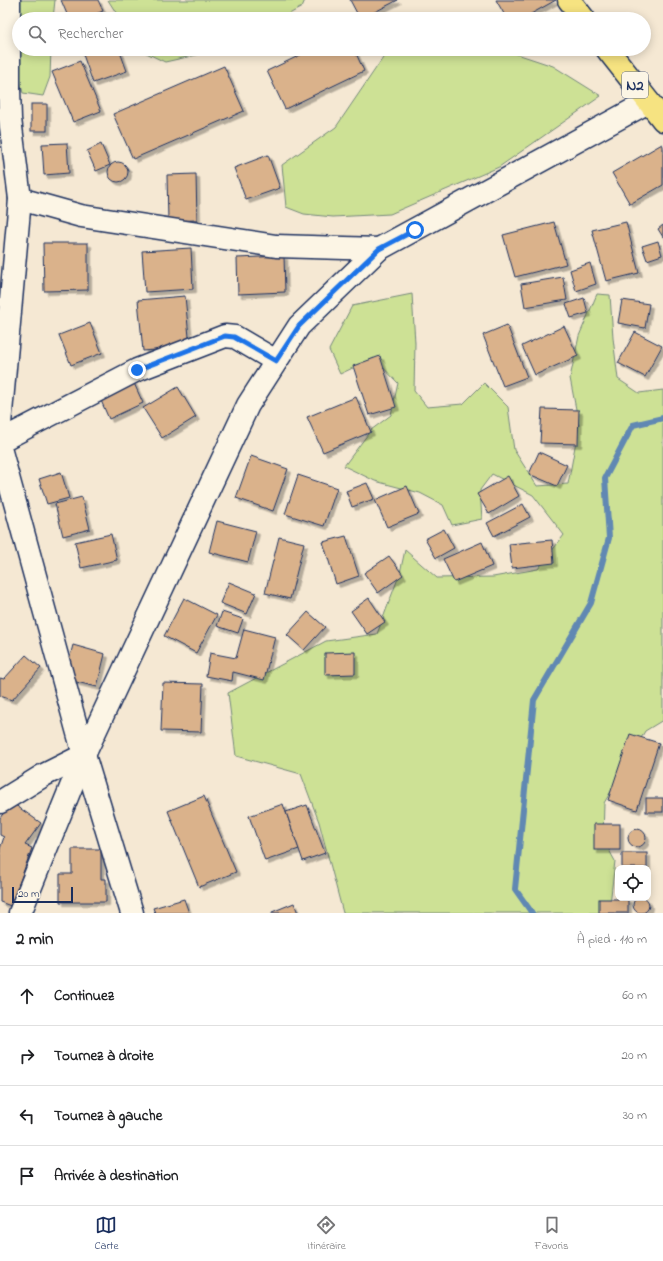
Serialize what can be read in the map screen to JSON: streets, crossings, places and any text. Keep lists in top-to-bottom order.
{
  "streets": {
    "highway": ["N2"]
  },
  "scale_bar": "20 m",
  "page": {
    "search": "Rechercher",
    "scale": "20 m",
    "heading": ["2 min", "À pied · 110 m"],
    "list": [
      ["Continuez", "60 m"],
      ["Tournez à droite", "20 m"],
      ["Tournez à gauche", "30 m"],
      "Arrivée à destination"
    ],
    "nav": ["Carte", "Itinéraire", "Favoris"]
  }
}
